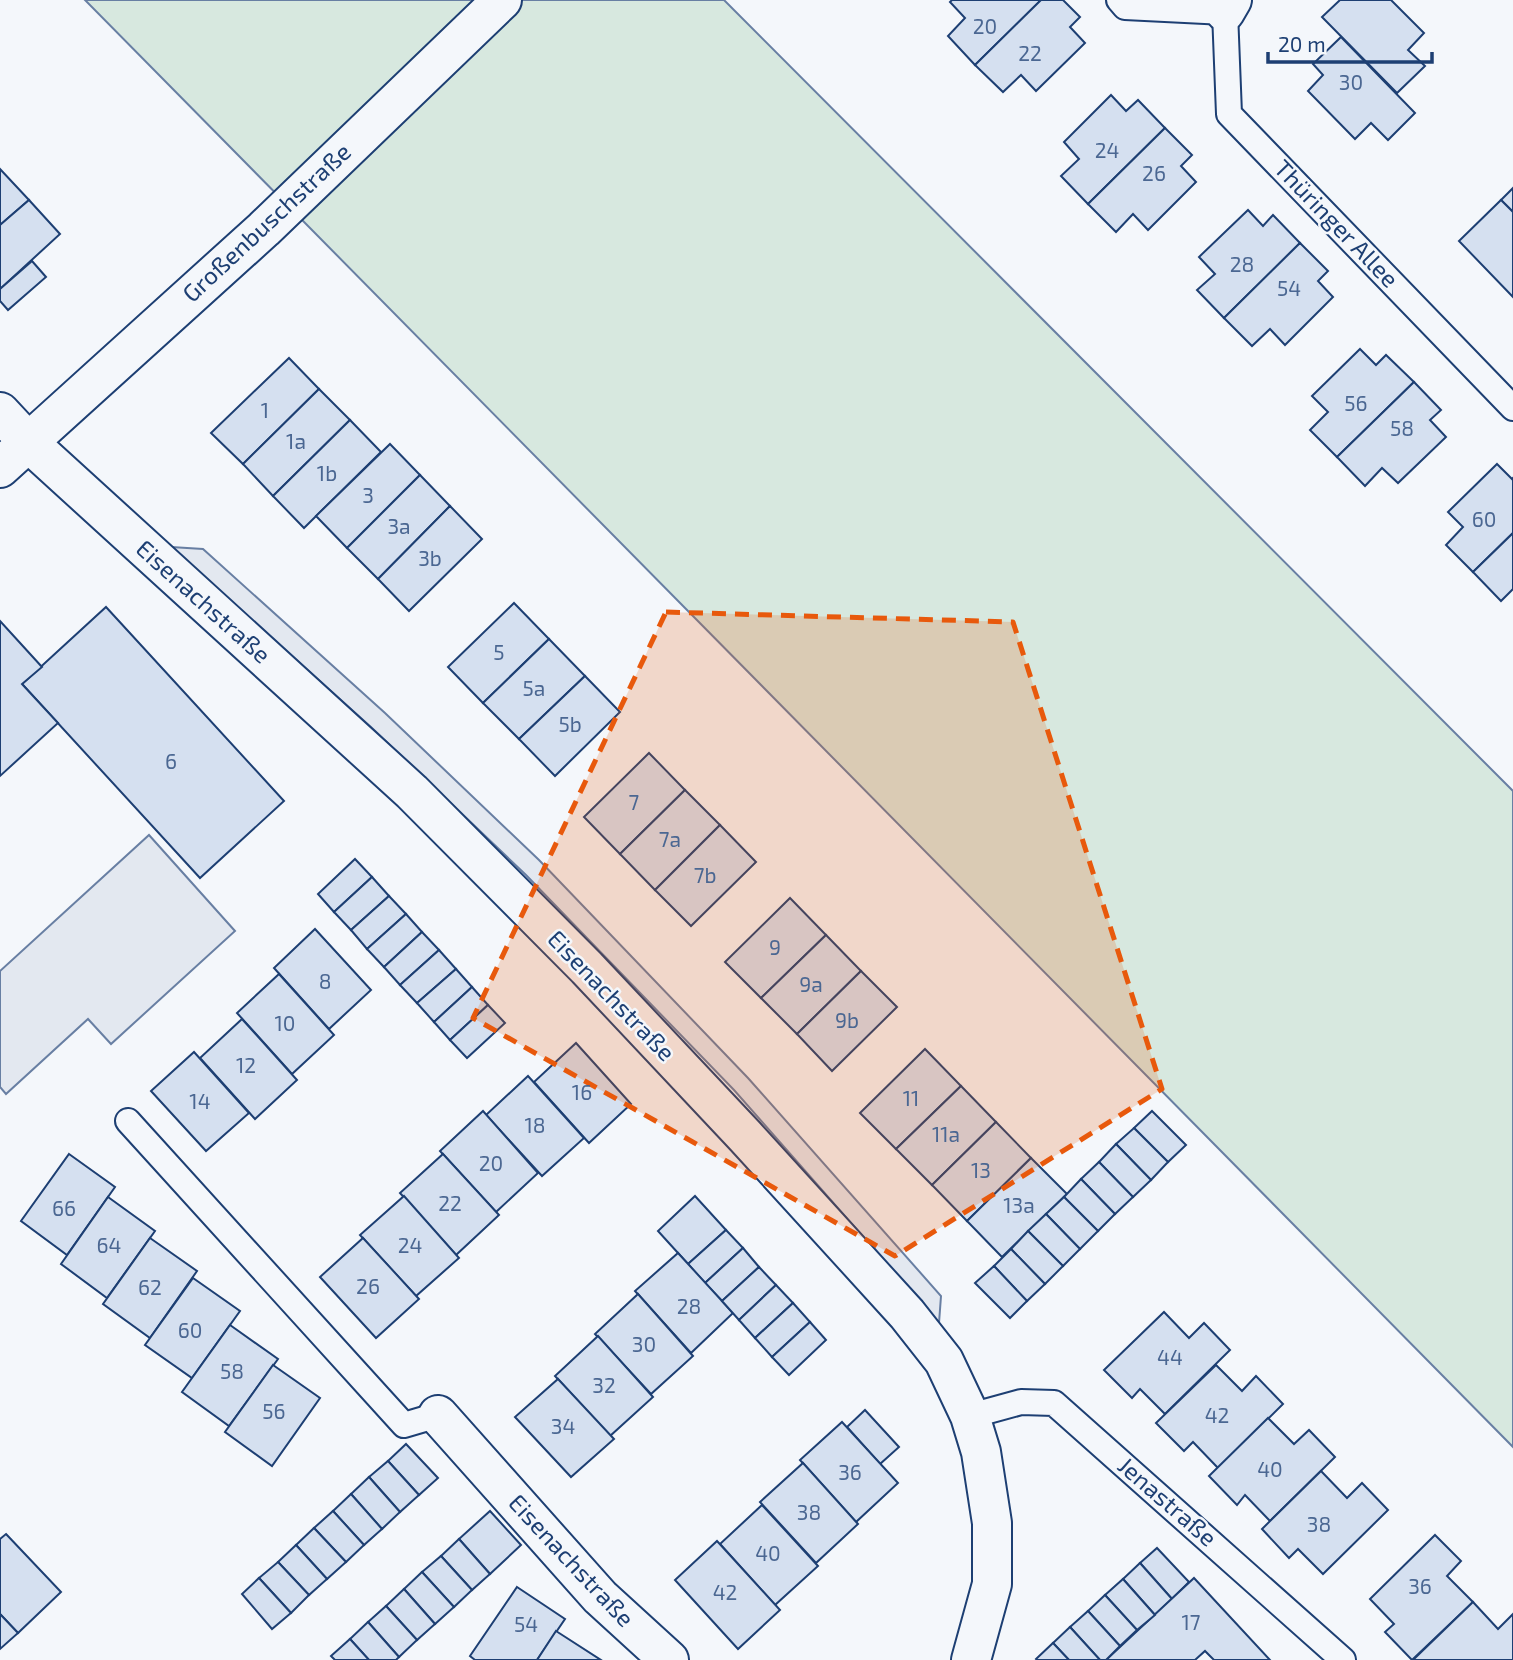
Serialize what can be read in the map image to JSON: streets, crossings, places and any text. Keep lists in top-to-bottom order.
{
  "streets": {
    "street": ["Großenbuschstraße", "Eisenachstraße"],
    "lane": ["Thüringer Allee", "Jenastraße"]
  },
  "crossings": [
    ["Großenbuschstraße", "Eisenachstraße"],
    ["Eisenachstraße", "Jenastraße"]
  ],
  "house_numbers": [
    "20",
    "22",
    "30",
    "24",
    "26",
    "28",
    "54",
    "56",
    "1",
    "58",
    "1a",
    "1b",
    "3",
    "60",
    "3a",
    "3b",
    "5",
    "5a",
    "5b",
    "6",
    "7",
    "7a",
    "7b",
    "9",
    "8",
    "9a",
    "9b",
    "10",
    "12",
    "16",
    "11",
    "14",
    "18",
    "11a",
    "20",
    "13",
    "22",
    "13a",
    "66",
    "64",
    "24",
    "26",
    "62",
    "28",
    "60",
    "30",
    "44",
    "58",
    "32",
    "56",
    "42",
    "34",
    "40",
    "36",
    "38",
    "38",
    "40",
    "36",
    "42",
    "17",
    "54"
  ],
  "scale_bar": "20 m"
}
